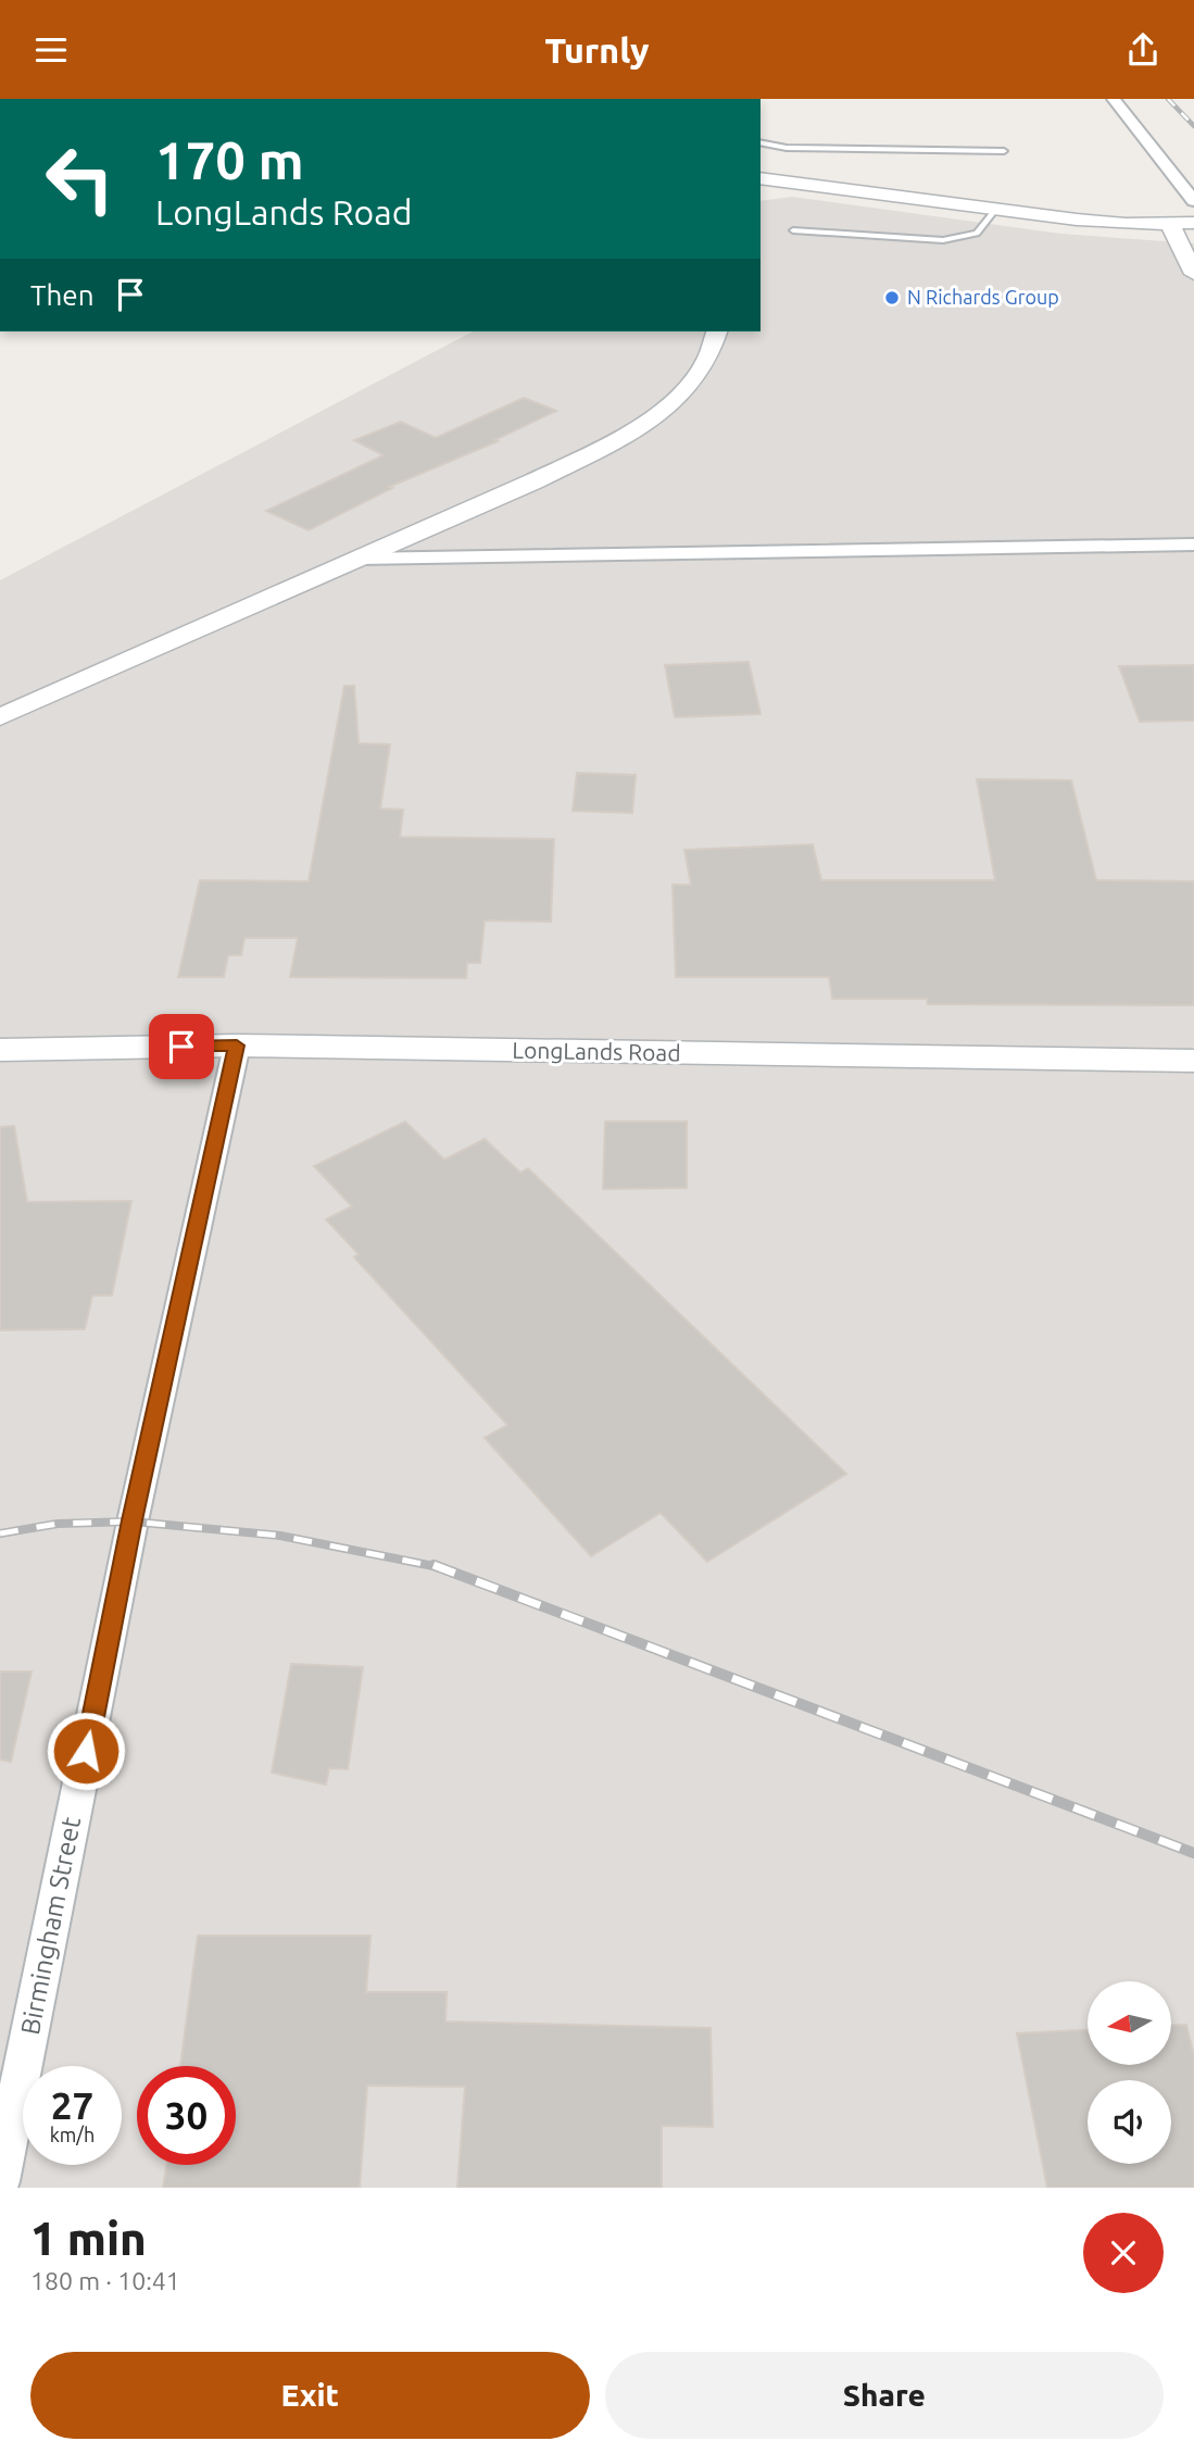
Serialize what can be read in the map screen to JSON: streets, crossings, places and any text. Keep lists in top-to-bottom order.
{
  "streets": {
    "street": ["LongLands Road", "Birmingham Street"]
  },
  "crossings": [
    ["LongLands Road", "Birmingham Street"]
  ],
  "places": ["N Richards Group"],
  "north": "left",
  "page": {
    "header": "Turnly",
    "turn": ["170 m", "LongLands Road"],
    "then": "Then",
    "speed": "27 km/h",
    "limit": "30",
    "heading": ["1 min", "180 m · 10:41"],
    "buttons": ["Exit", "Share"]
  }
}
